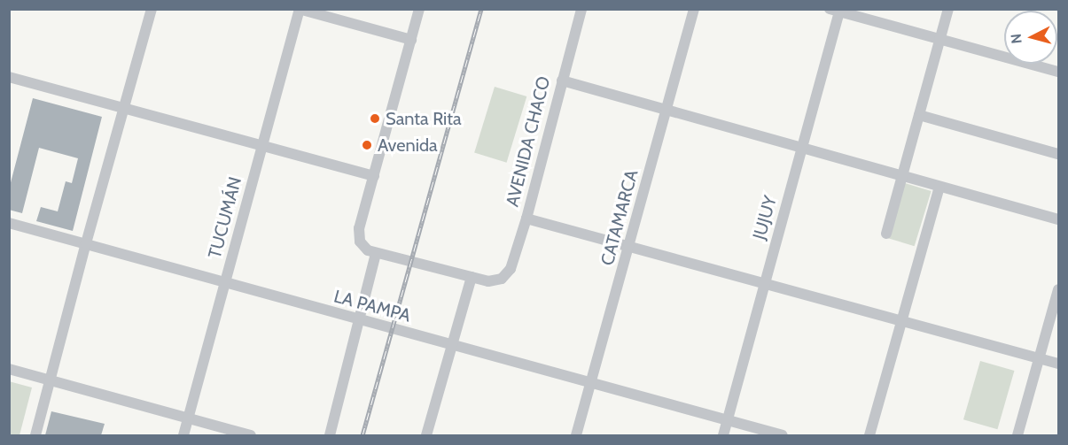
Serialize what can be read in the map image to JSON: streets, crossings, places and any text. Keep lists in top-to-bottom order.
{
  "streets": {
    "street": [
      "AVENIDA CHACO",
      "TUCUMÁN",
      "CATAMARCA",
      "JUJUY",
      "LA PAMPA"
    ]
  },
  "crossings": [
    ["TUCUMÁN", "LA PAMPA"],
    ["CATAMARCA", "LA PAMPA"],
    ["JUJUY", "LA PAMPA"]
  ],
  "places": ["Santa Rita", "Avenida"],
  "north": "left"
}
